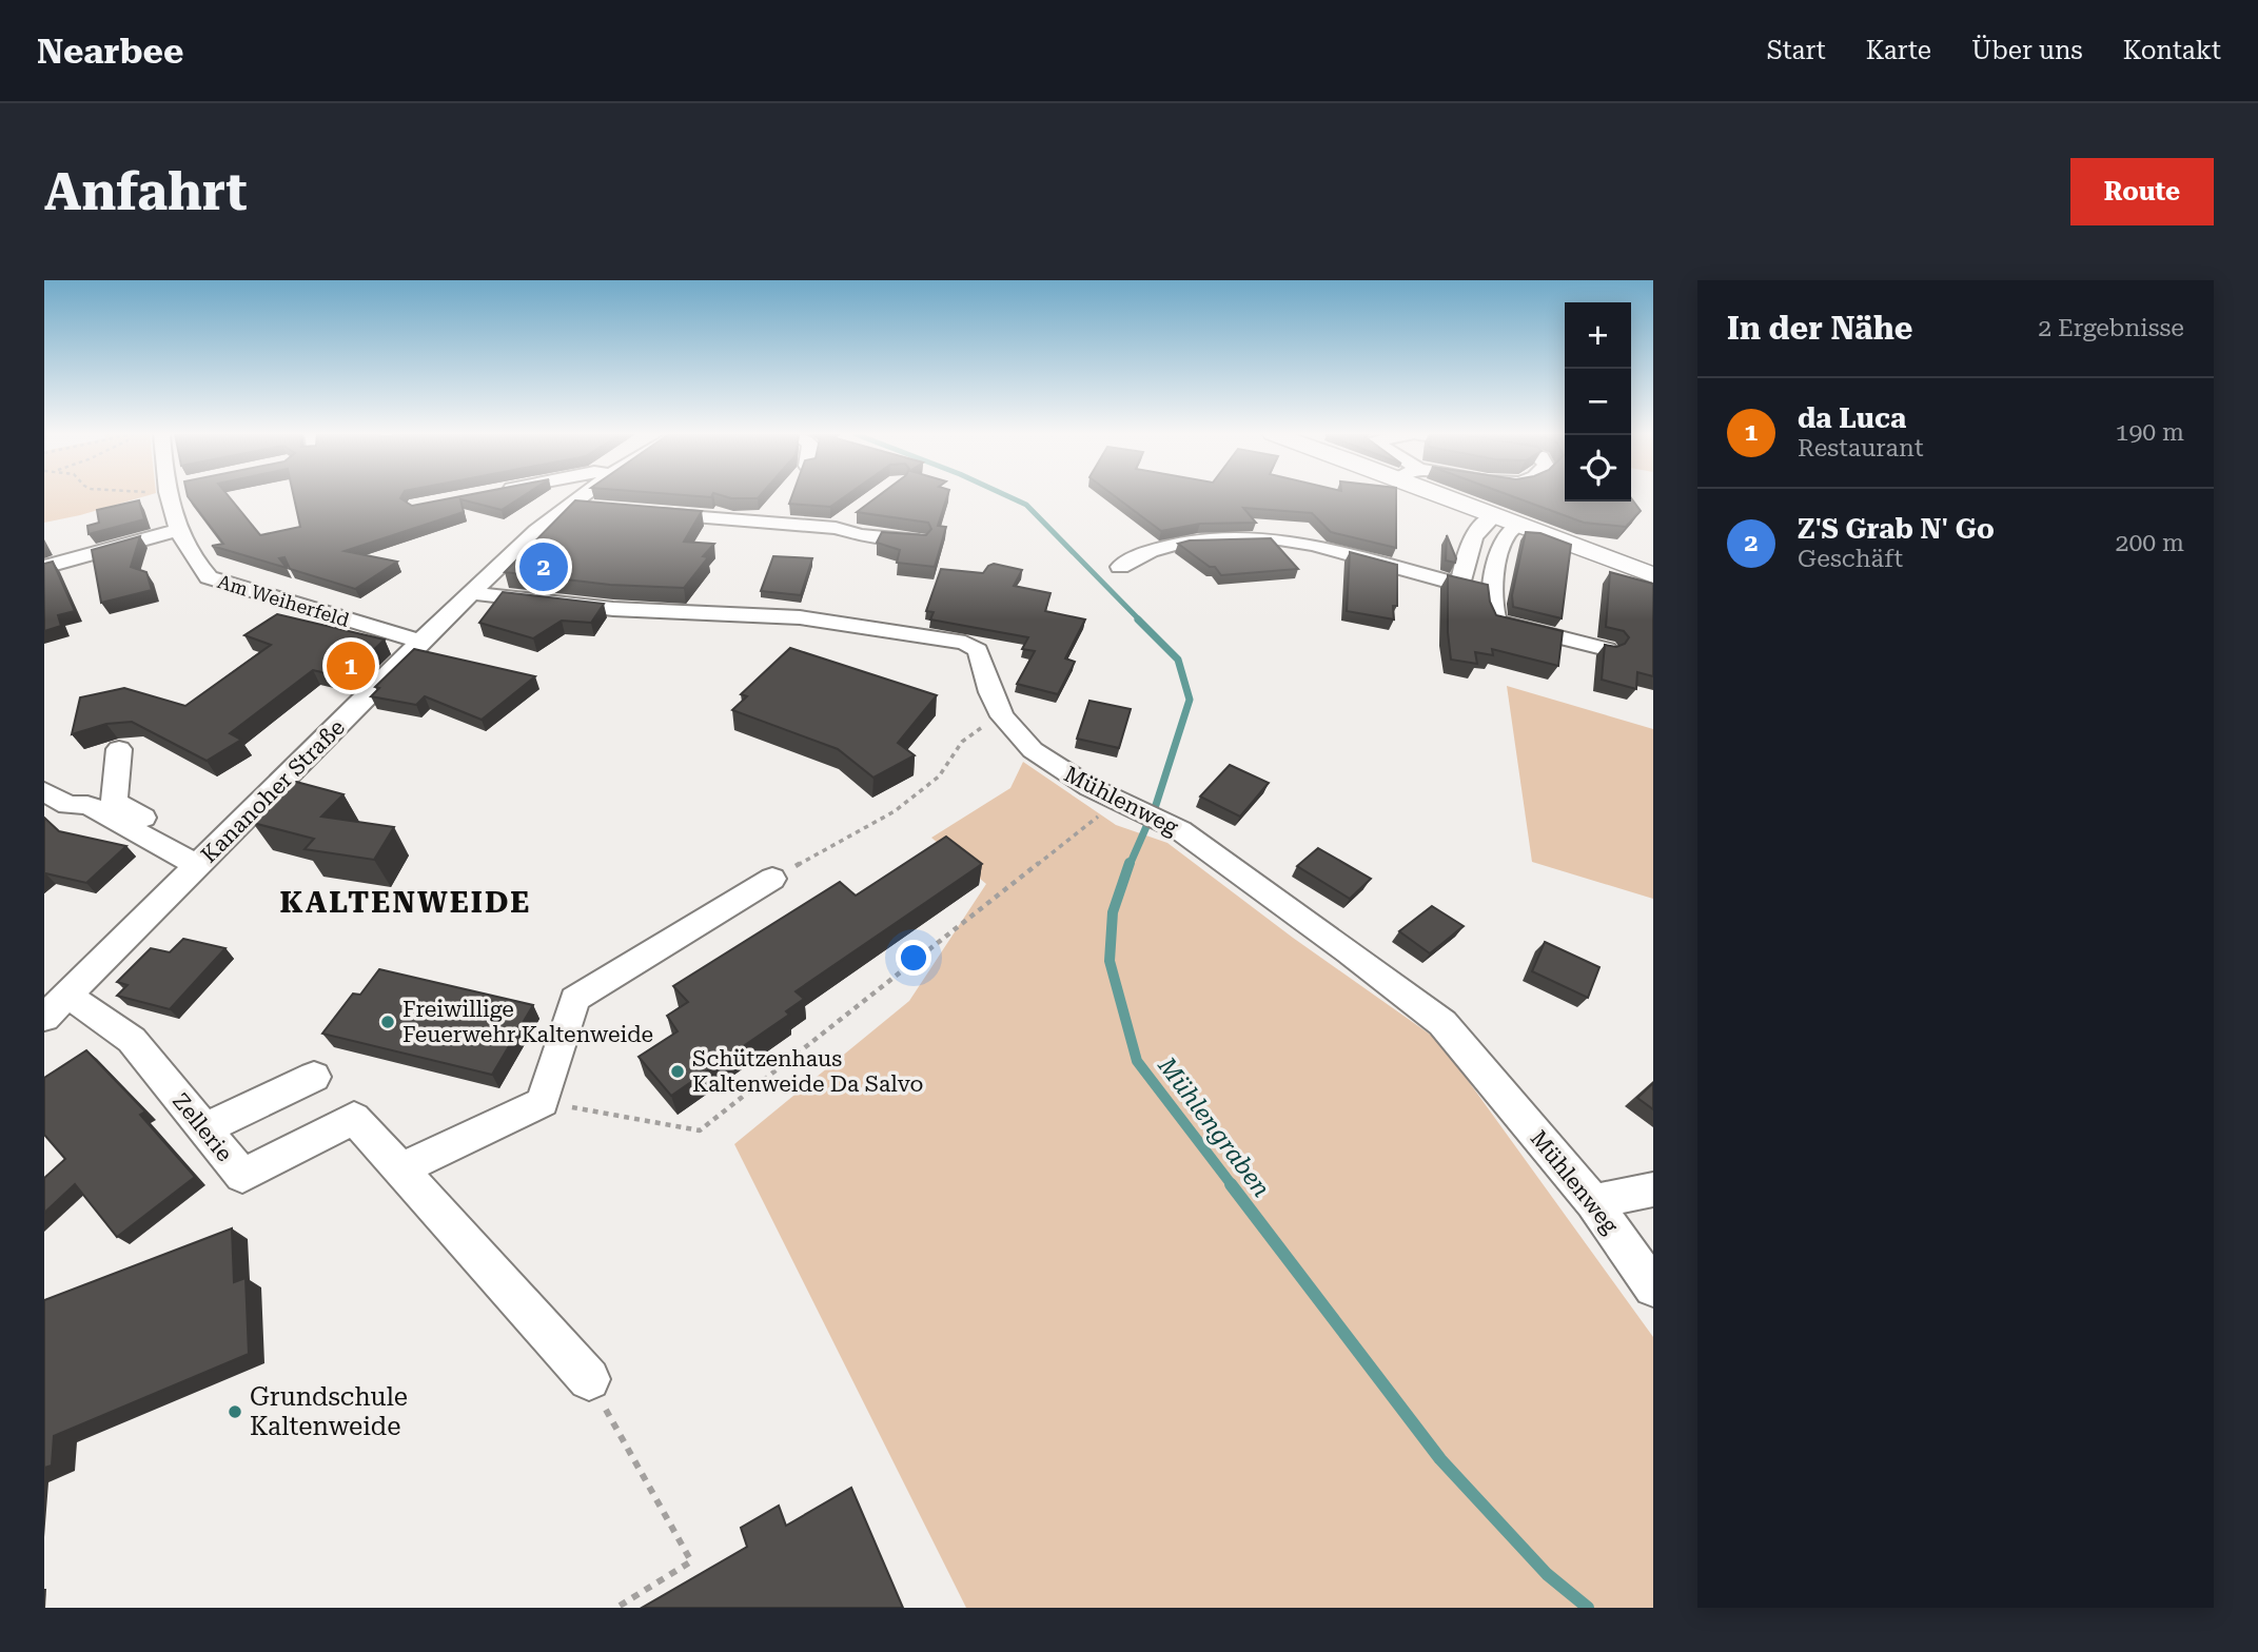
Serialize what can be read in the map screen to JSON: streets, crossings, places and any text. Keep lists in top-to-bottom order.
{
  "streets": {
    "street": [
      "Am Weiherfeld",
      "Kananoher Straße",
      "Mühlenweg",
      "Zellerie"
    ]
  },
  "crossings": [
    ["Am Weiherfeld", "Kananoher Straße"],
    ["Kananoher Straße", "Mühlenweg"],
    ["Kananoher Straße", "Zellerie"]
  ],
  "districts": ["KALTENWEIDE"],
  "water": ["Mühlengraben"],
  "places": ["Freiwillige Feuerwehr Kaltenweide", "Schützenhaus Kaltenweide Da Salvo", "Grundschule Kaltenweide"],
  "page": {
    "header": "Nearbee",
    "nav": [
      "Start",
      "Karte",
      "Über uns",
      "Kontakt"
    ],
    "buttons": "Route",
    "title": "Anfahrt",
    "heading": ["In der Nähe", "2 Ergebnisse"],
    "map_buttons": ["+", "−"],
    "list": [
      {
        "mark": "1",
        "name": "da Luca",
        "note": "Restaurant",
        "value": "190 m"
      },
      {
        "mark": "2",
        "name": "Z'S Grab N' Go",
        "note": "Geschäft",
        "value": "200 m"
      }
    ],
    "pins": ["2", "1"]
  }
}
